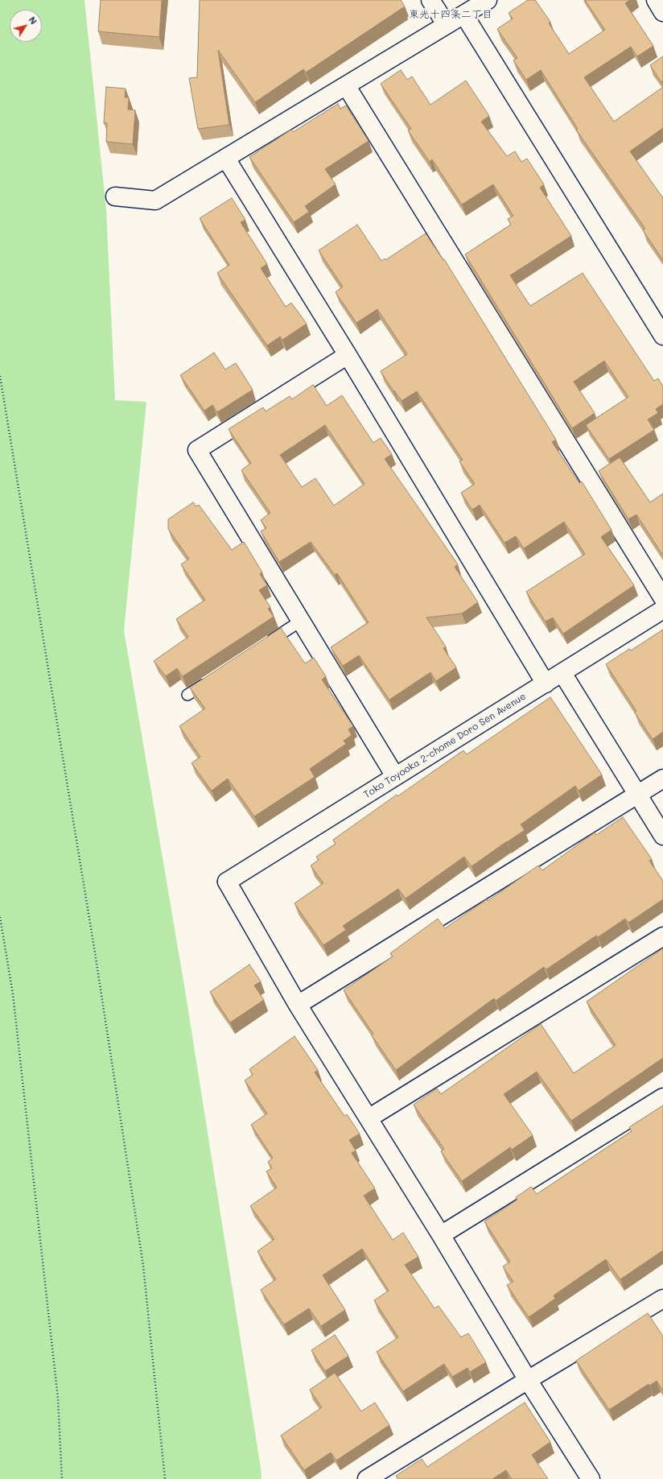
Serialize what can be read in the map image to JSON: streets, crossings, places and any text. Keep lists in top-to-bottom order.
{
  "streets": {
    "street": ["Toko Toyooka 2-chome Doro Sen Avenue"]
  },
  "districts": ["東光十四条二丁目"],
  "north": "top right"
}
